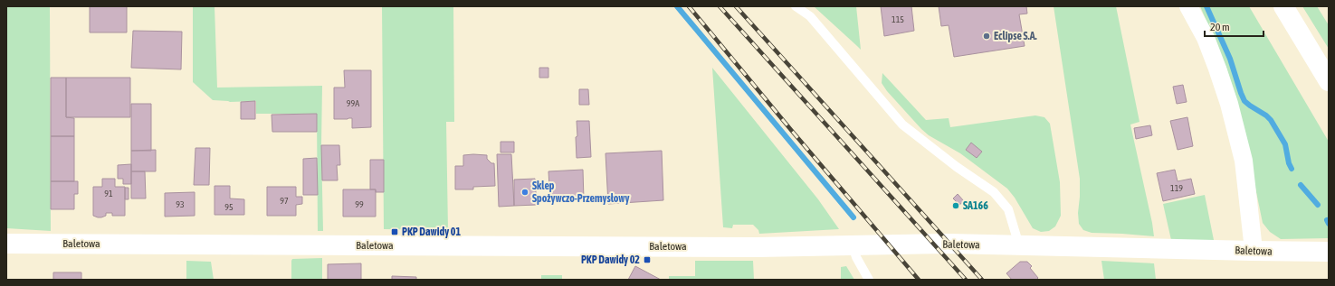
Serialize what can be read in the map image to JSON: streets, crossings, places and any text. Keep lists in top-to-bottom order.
{
  "streets": {
    "main road": ["Baletowa"]
  },
  "places": {
    "other": ["Eclipse S.A.", "Sklep Spożywczo-Przemysłowy", "SA166"],
    "transit": ["PKP Dawidy 01", "PKP Dawidy 02"]
  },
  "house_numbers": [
    "115",
    "99A",
    "119",
    "91",
    "97",
    "93",
    "99",
    "95"
  ],
  "scale_bar": "20 m"
}
